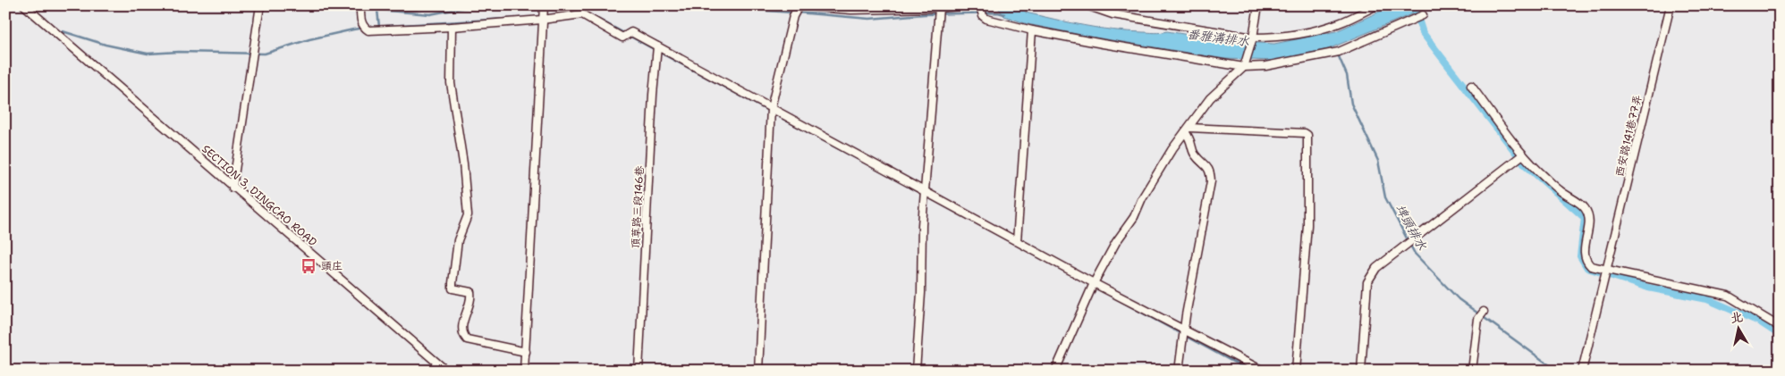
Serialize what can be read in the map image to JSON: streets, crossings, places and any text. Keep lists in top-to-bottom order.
{
  "streets": {
    "street": ["西安路141巷77弄", "SECTION 3, DINGCAO ROAD", "頂草路三段146巷"]
  },
  "water": ["番雅溝排水", "埤頭排水"],
  "places": {
    "bus stop": ["頭庄"]
  },
  "north": "top"
}
